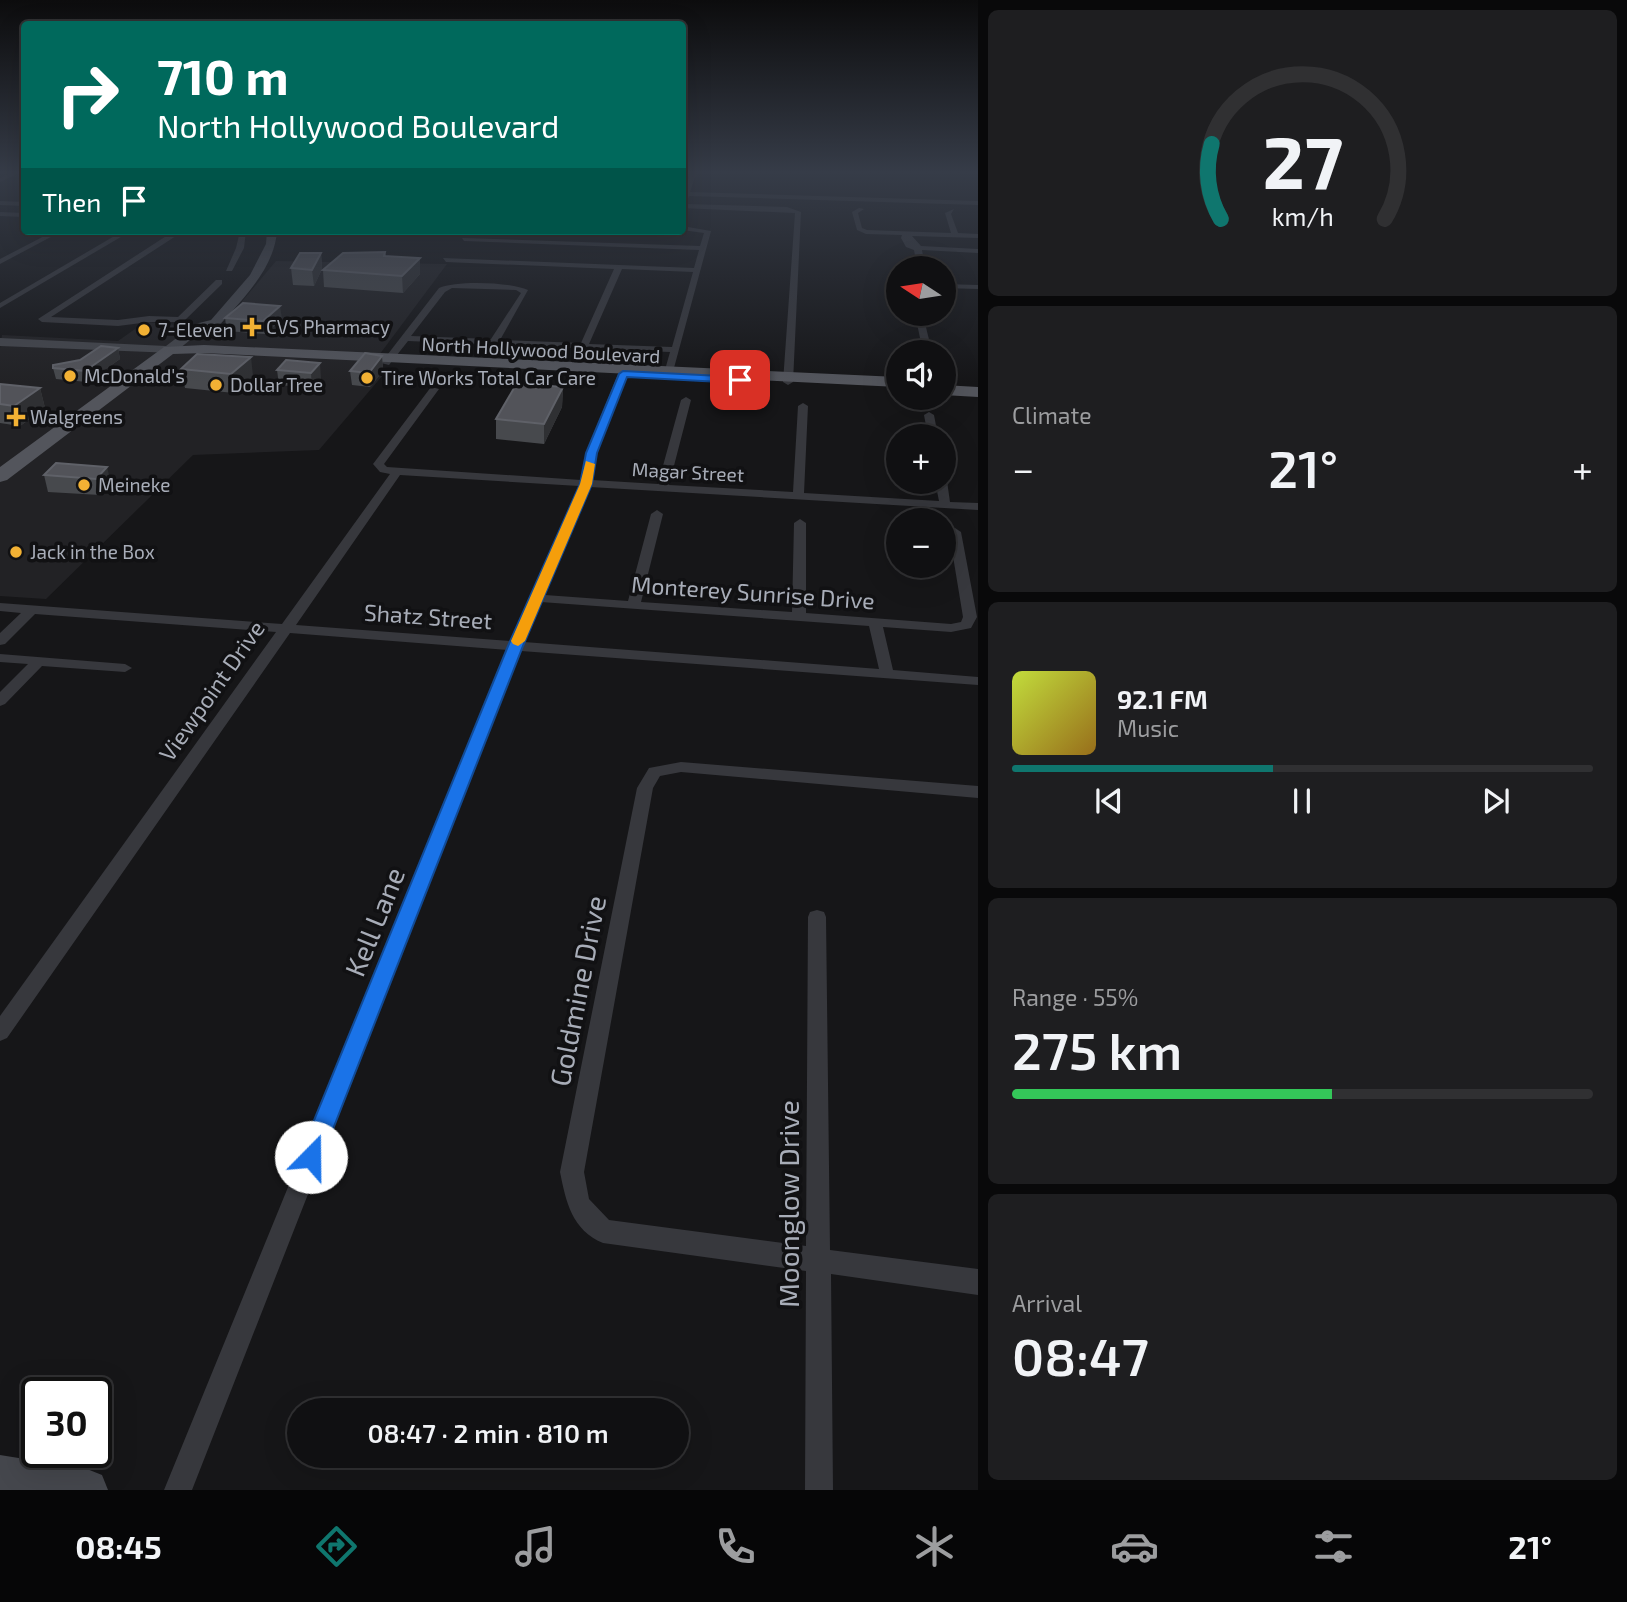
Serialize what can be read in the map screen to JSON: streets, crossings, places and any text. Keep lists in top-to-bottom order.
{
  "streets": {
    "main road": ["North Hollywood Boulevard"],
    "street": [
      "Magar Street",
      "Monterey Sunrise Drive",
      "Shatz Street",
      "Viewpoint Drive",
      "Kell Lane",
      "Goldmine Drive",
      "Moonglow Drive"
    ]
  },
  "crossings": [
    ["North Hollywood Boulevard", "Kell Lane"],
    ["Magar Street", "Viewpoint Drive"],
    ["Magar Street", "Kell Lane"],
    ["Monterey Sunrise Drive", "Kell Lane"],
    ["Shatz Street", "Viewpoint Drive"],
    ["Shatz Street", "Kell Lane"],
    ["Goldmine Drive", "Moonglow Drive"]
  ],
  "places": {
    "health": ["CVS Pharmacy", "Walgreens"],
    "other": [
      "7-Eleven",
      "McDonald's",
      "Tire Works Total Car Care",
      "Dollar Tree",
      "Meineke",
      "Jack in the Box"
    ]
  },
  "north": "left",
  "page": {
    "turn": ["710 m", "North Hollywood Boulevard"],
    "then": "Then",
    "map_buttons": ["+", "−"],
    "tile": [
      "Climate",
      ["Range · 55%", "275 km"],
      ["Arrival", "08:47"]
    ],
    "heat": ["−", "21°", "+"],
    "song": ["92.1 FM", "Music"],
    "limit": "30",
    "trip": "08:47 · 2 min · 810 m",
    "tabs": ["08:45", "21°"],
    "gauge": ["27", "km/h"]
  }
}
